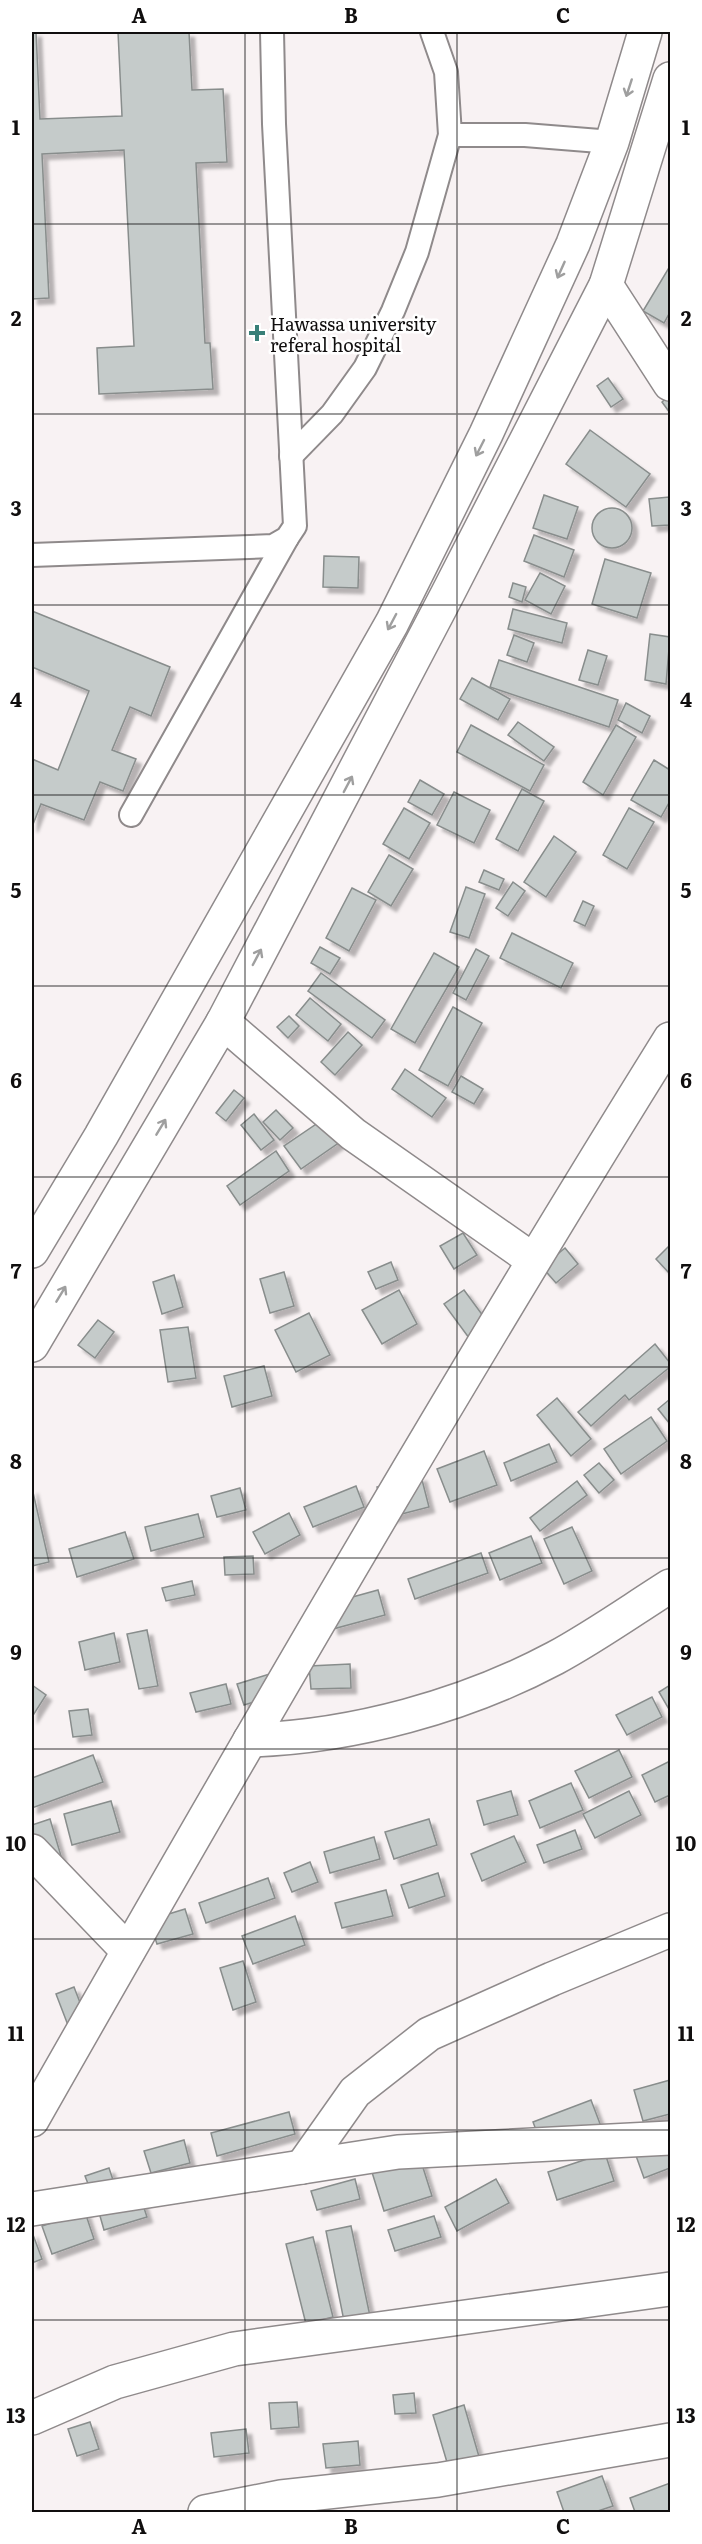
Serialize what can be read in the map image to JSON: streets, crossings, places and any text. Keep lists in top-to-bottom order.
{
  "places": {
    "health": ["Hawassa university referal hospital"]
  },
  "grid": {
    "columns": ["A", "B", "C"],
    "rows": [
      "1",
      "2",
      "3",
      "4",
      "5",
      "6",
      "7",
      "8",
      "9",
      "10",
      "11",
      "12",
      "13"
    ]
  }
}
